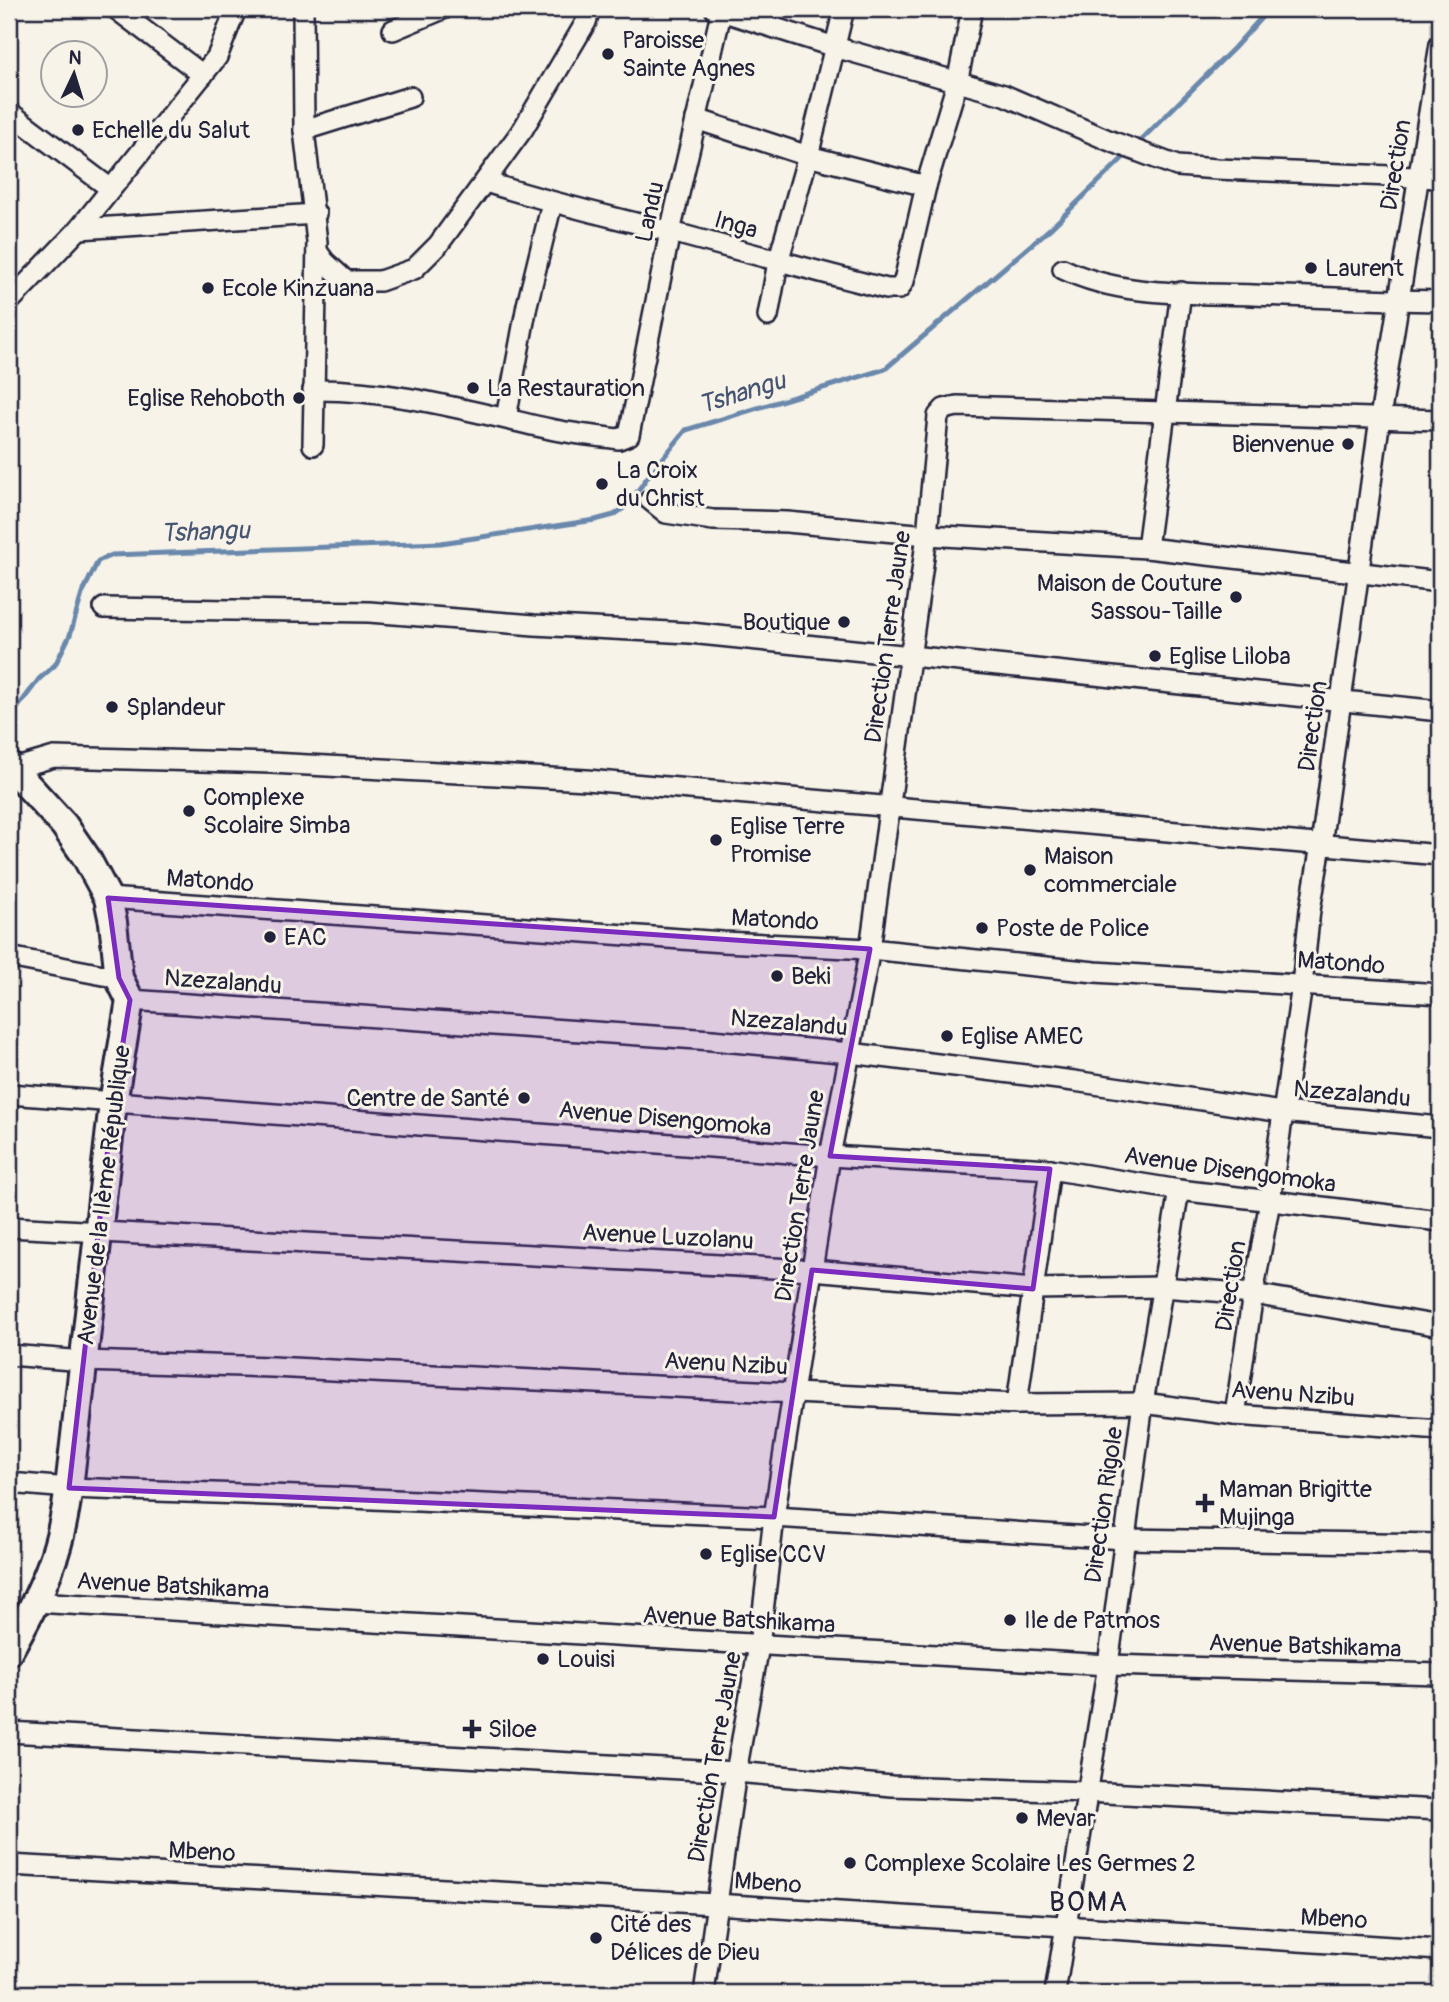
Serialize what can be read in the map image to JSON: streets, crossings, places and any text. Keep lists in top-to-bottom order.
{
  "streets": {
    "street": [
      "Direction",
      "Landu",
      "Inga",
      "Direction Terre Jaune",
      "Matondo",
      "Nzezalandu",
      "Avenue Disengomoka",
      "Avenue de la IIème République",
      "Avenue Luzolanu",
      "Avenu Nzibu",
      "Direction Rigole",
      "Avenue Batshikama",
      "Mbeno"
    ]
  },
  "crossings": [
    ["Direction", "Matondo"],
    ["Direction", "Nzezalandu"],
    ["Direction", "Avenue Disengomoka"],
    ["Direction", "Avenue Luzolanu"],
    ["Direction", "Avenu Nzibu"],
    ["Landu", "Inga"],
    ["Direction Terre Jaune", "Matondo"],
    ["Direction Terre Jaune", "Nzezalandu"],
    ["Direction Terre Jaune", "Avenue Disengomoka"],
    ["Direction Terre Jaune", "Avenue Luzolanu"],
    ["Direction Terre Jaune", "Avenu Nzibu"],
    ["Direction Terre Jaune", "Avenue Batshikama"],
    ["Direction Terre Jaune", "Mbeno"],
    ["Matondo", "Avenue de la IIème République"],
    ["Nzezalandu", "Avenue de la IIème République"],
    ["Avenue Disengomoka", "Avenue de la IIème République"],
    ["Avenue Disengomoka", "Direction Rigole"],
    ["Avenue de la IIème République", "Avenue Luzolanu"],
    ["Avenue de la IIème République", "Avenu Nzibu"],
    ["Avenue de la IIème République", "Avenue Batshikama"],
    ["Avenue Luzolanu", "Direction Rigole"],
    ["Avenu Nzibu", "Direction Rigole"],
    ["Direction Rigole", "Avenue Batshikama"],
    ["Direction Rigole", "Mbeno"]
  ],
  "districts": ["BOMA"],
  "water": ["Tshangu"],
  "places": {
    "other": [
      "Paroisse Sainte Agnes",
      "Echelle du Salut",
      "Laurent",
      "Ecole Kinzuana",
      "La Restauration",
      "Eglise Rehoboth",
      "Bienvenue",
      "La Croix du Christ",
      "Maison de Couture Sassou-Taille",
      "Boutique",
      "Eglise Liloba",
      "Splandeur",
      "Complexe Scolaire Simba",
      "Eglise Terre Promise",
      "Maison commerciale",
      "Poste de Police",
      "EAC",
      "Beki",
      "Eglise AMEC",
      "Centre de Santé",
      "Eglise CCV",
      "Ile de Patmos",
      "Louisi",
      "Mevar",
      "Complexe Scolaire Les Germes 2",
      "Cité des Délices de Dieu"
    ],
    "health": ["Maman Brigitte Mujinga", "Siloe"]
  },
  "north": "top"
}
